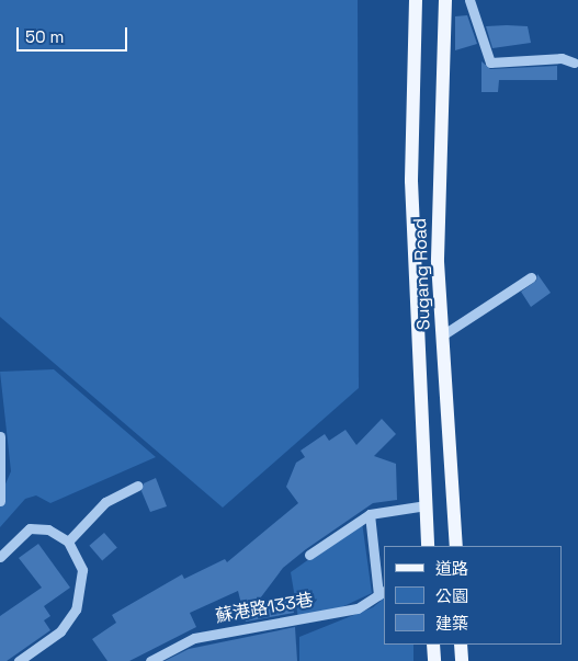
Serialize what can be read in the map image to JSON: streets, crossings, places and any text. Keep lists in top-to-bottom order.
{
  "streets": {
    "main road": ["Sugang Road"],
    "street": ["蘇港路133巷"]
  },
  "legend": ["道路", "公園", "建築"],
  "scale_bar": "50 m"
}
